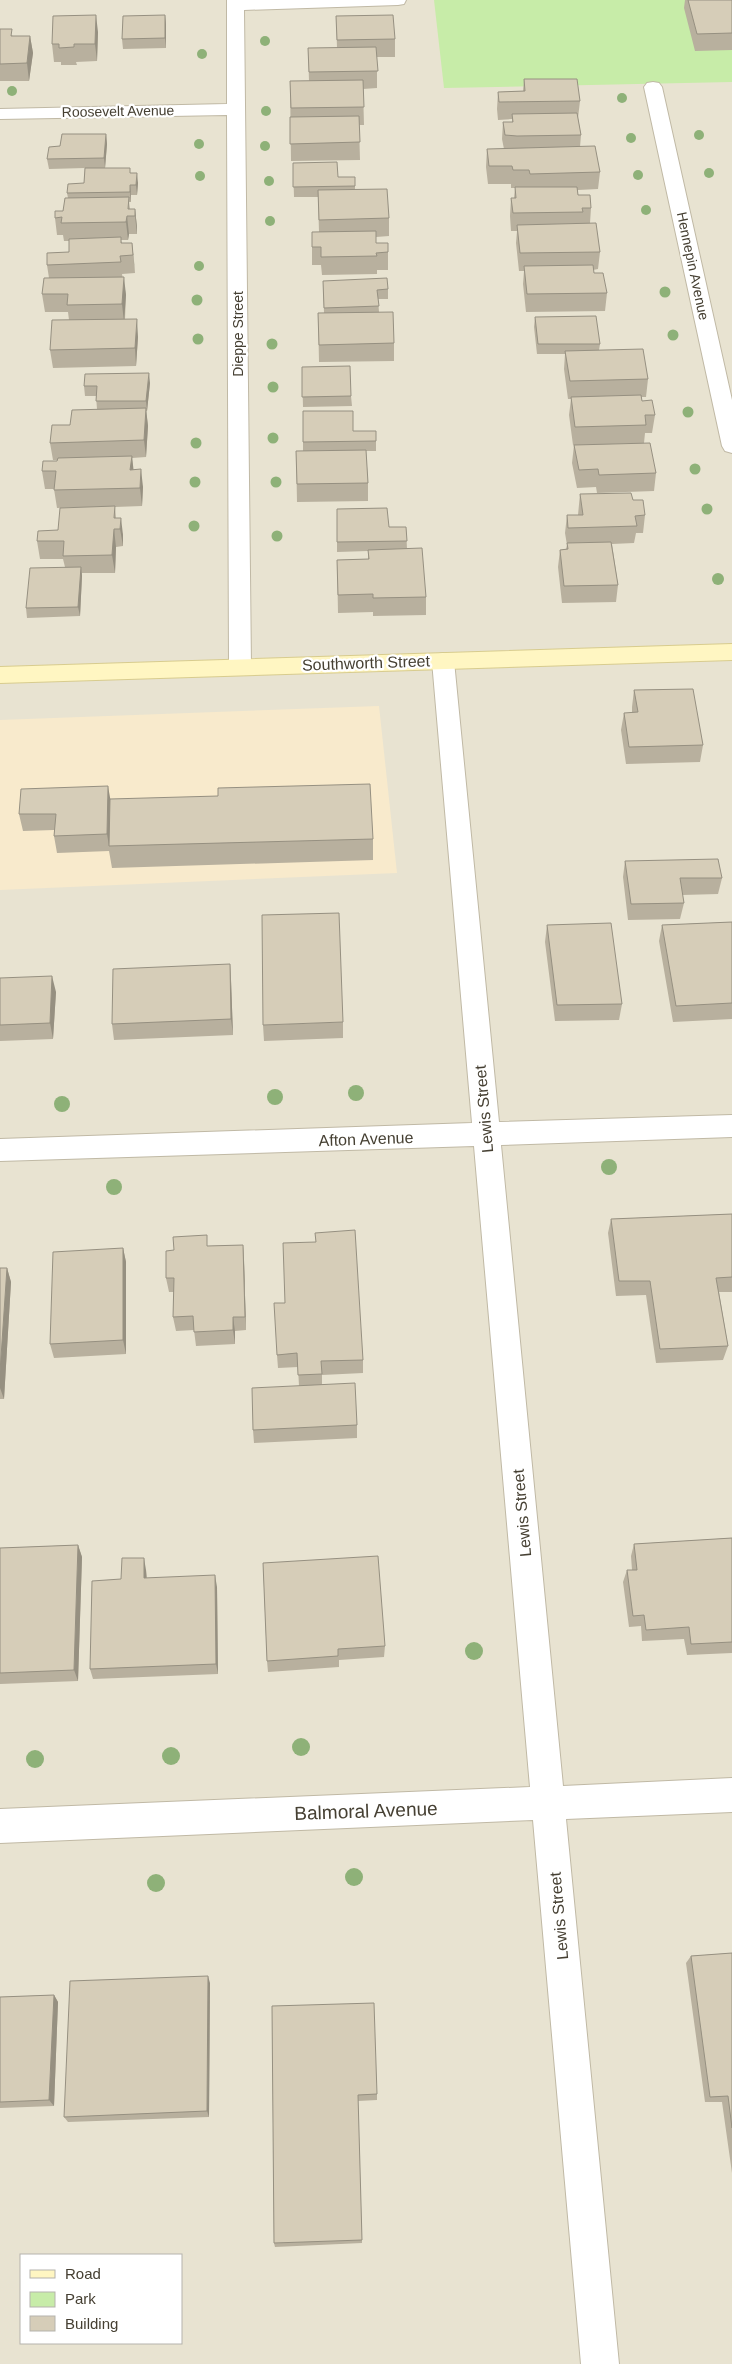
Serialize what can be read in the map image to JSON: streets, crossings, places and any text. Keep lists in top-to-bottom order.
{
  "streets": {
    "main road": ["Southworth Street"],
    "street": [
      "Roosevelt Avenue",
      "Hennepin Avenue",
      "Dieppe Street",
      "Lewis Street",
      "Afton Avenue",
      "Balmoral Avenue"
    ]
  },
  "crossings": [
    ["Roosevelt Avenue", "Dieppe Street"],
    ["Dieppe Street", "Southworth Street"],
    ["Southworth Street", "Lewis Street"],
    ["Lewis Street", "Afton Avenue"],
    ["Lewis Street", "Balmoral Avenue"]
  ],
  "legend": ["Road", "Park", "Building"]
}
